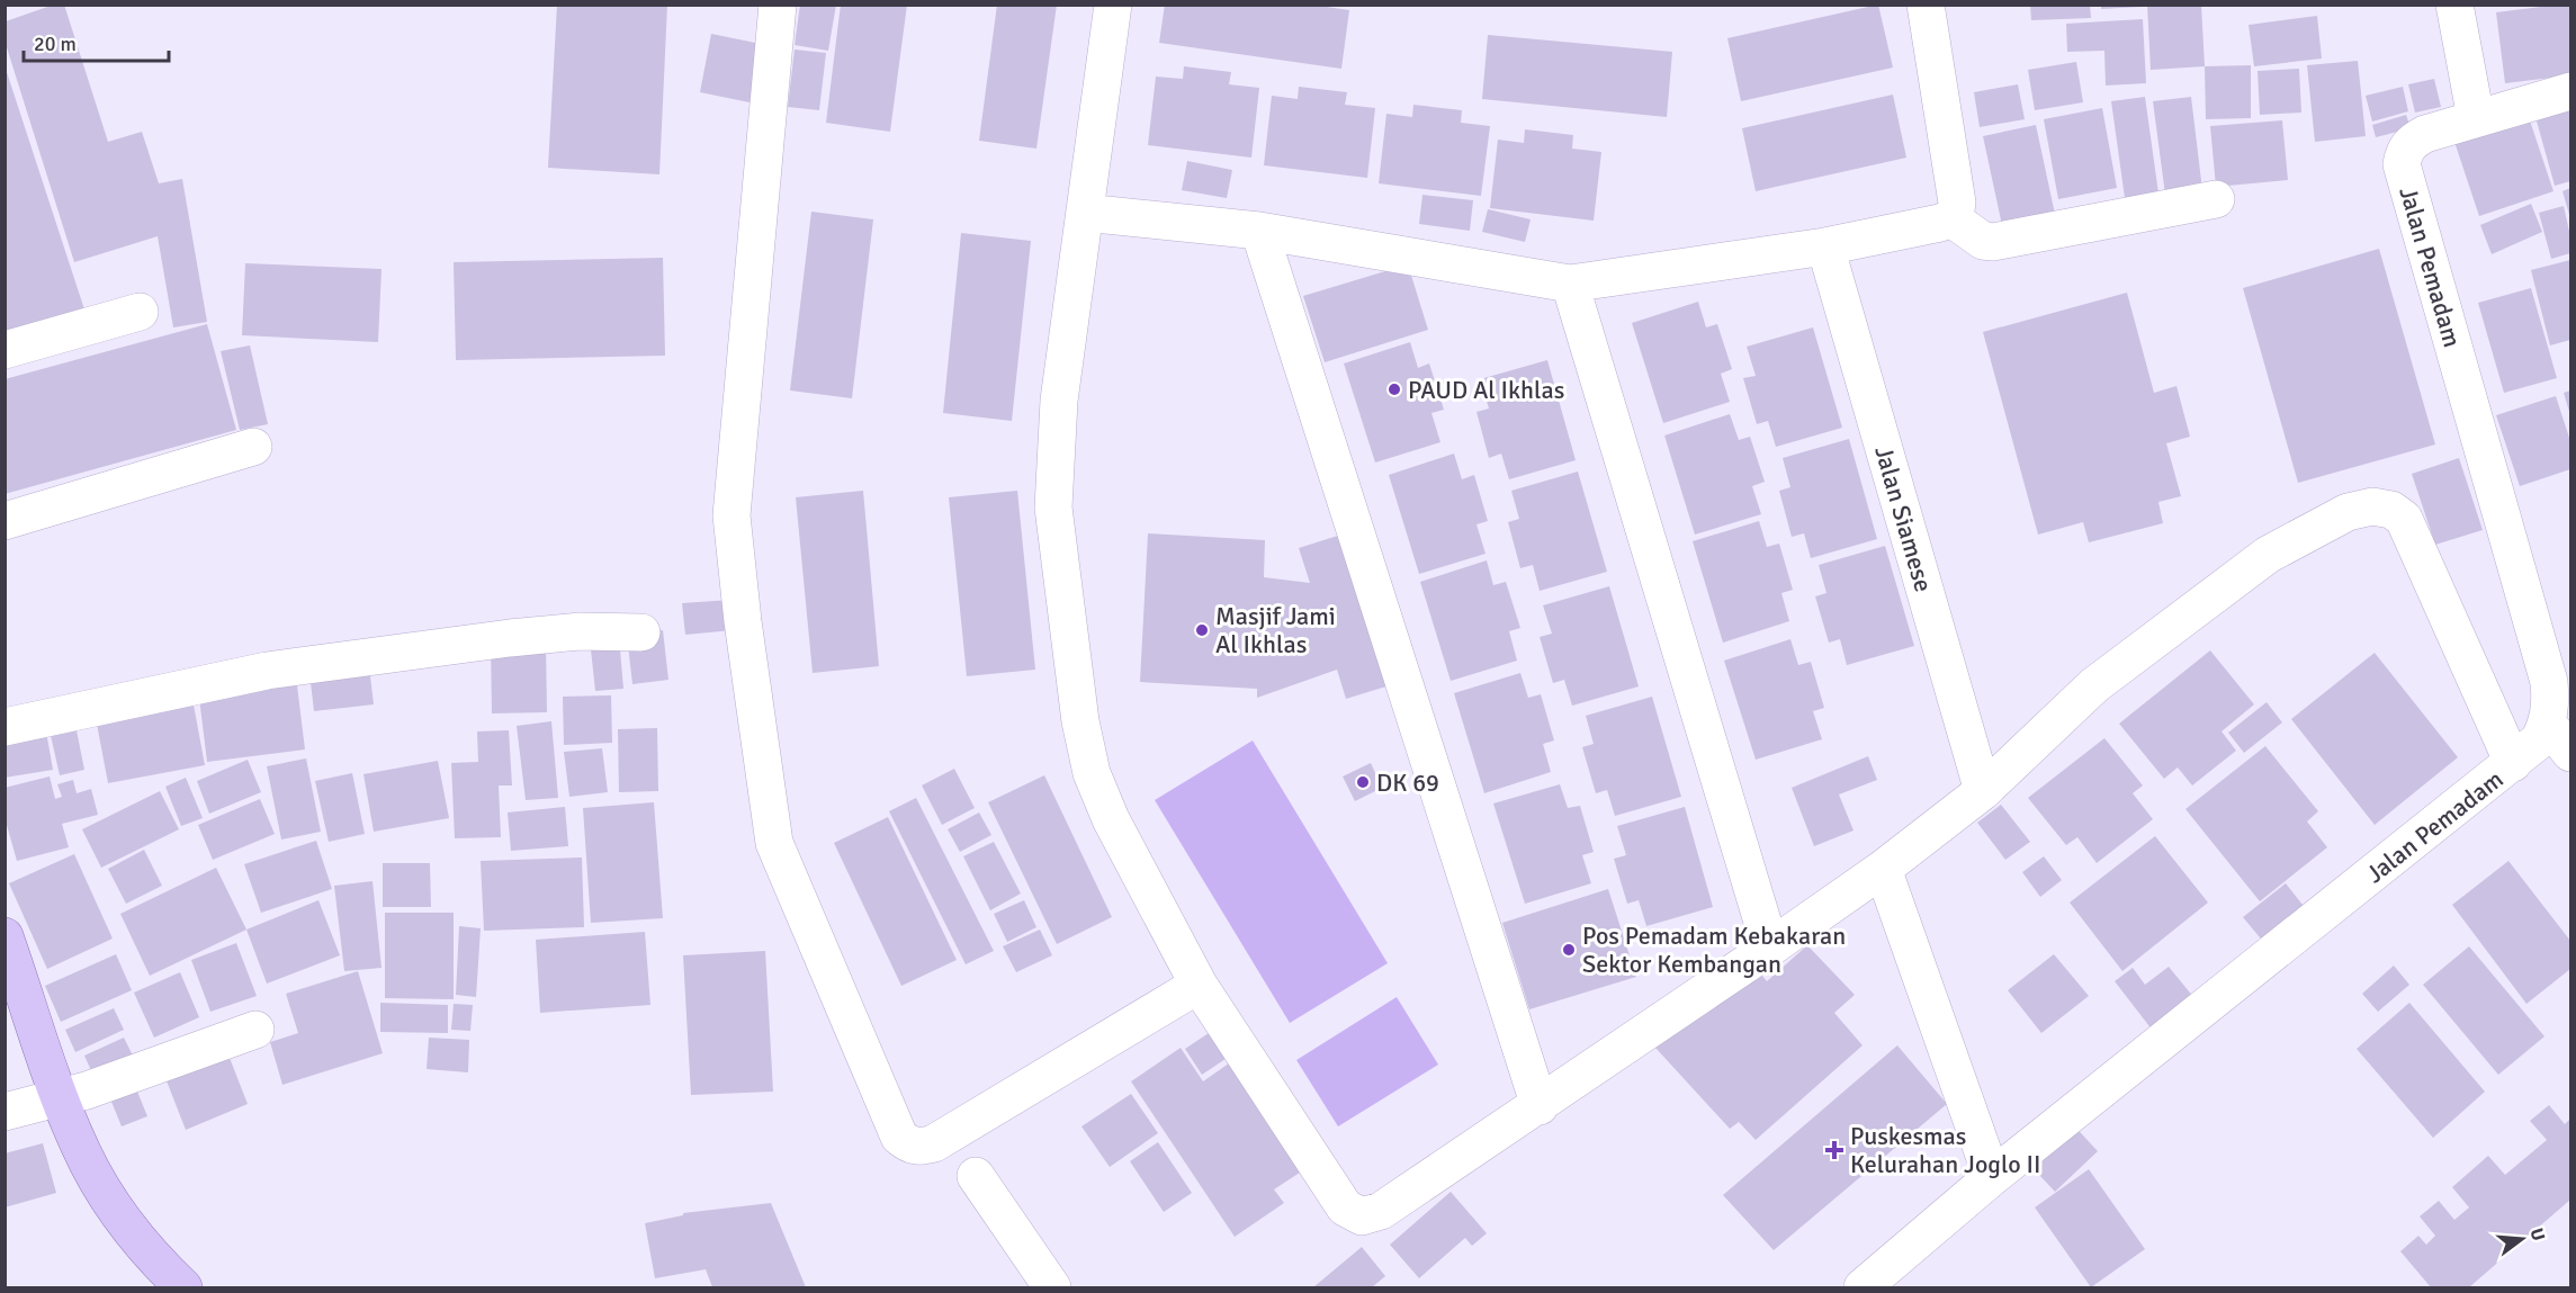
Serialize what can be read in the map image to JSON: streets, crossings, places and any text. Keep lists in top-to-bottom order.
{
  "streets": {
    "street": ["Jalan Pemadam", "Jalan Siamese"]
  },
  "places": {
    "other": [
      "PAUD Al Ikhlas",
      "Masjif Jami Al Ikhlas",
      "DK 69",
      "Pos Pemadam Kebakaran Sektor Kembangan"
    ],
    "health": ["Puskesmas Kelurahan Joglo II"]
  },
  "scale_bar": "20 m",
  "north": "right"
}
